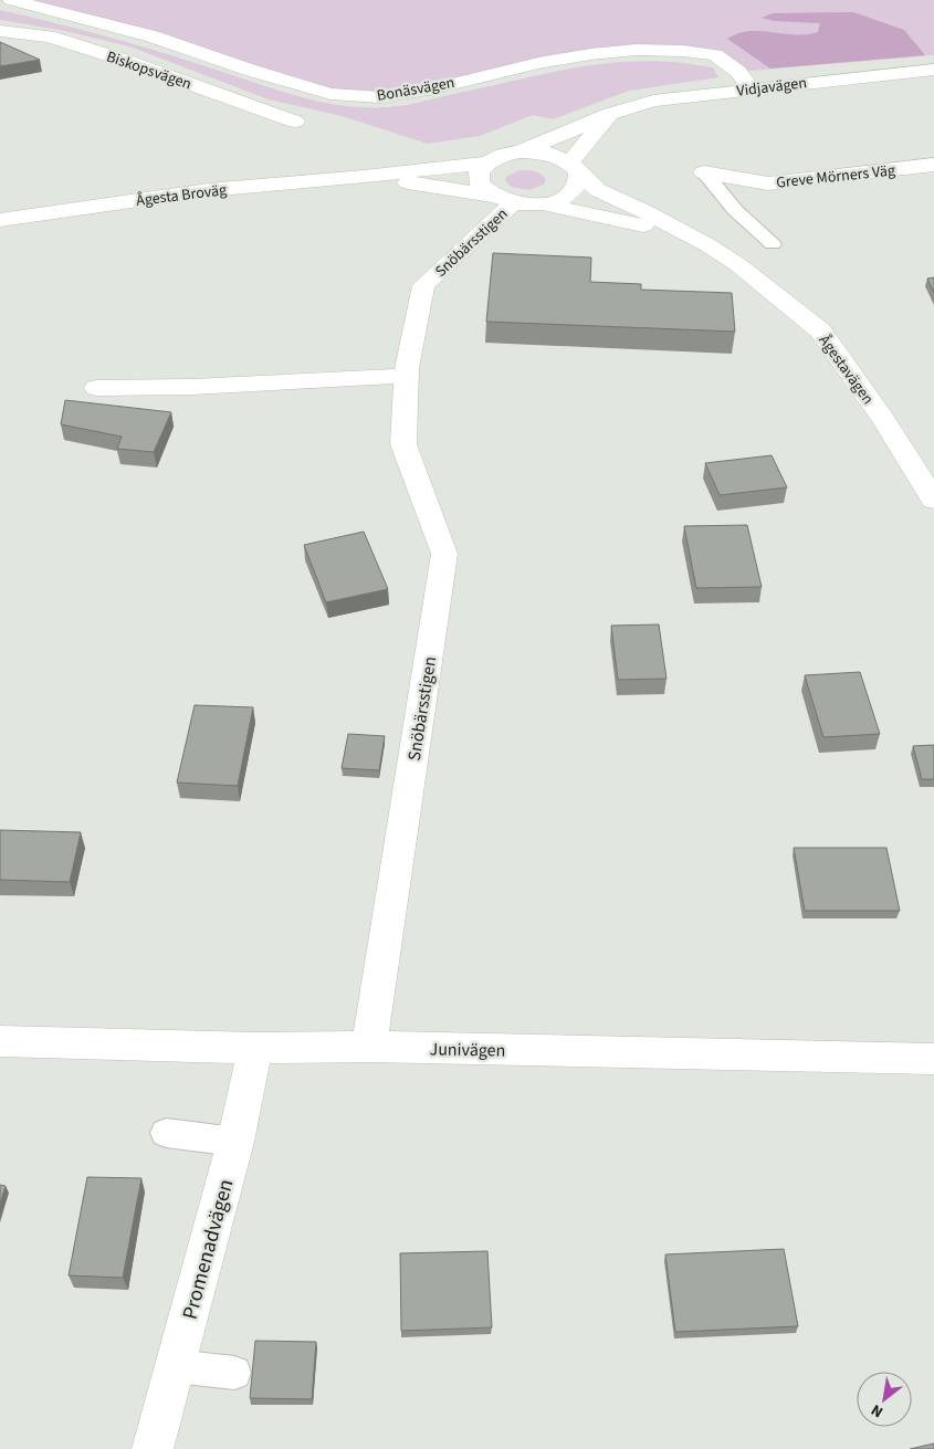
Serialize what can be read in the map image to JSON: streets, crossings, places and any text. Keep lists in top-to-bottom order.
{
  "streets": {
    "street": [
      "Biskopsvägen",
      "Vidjavägen",
      "Bonäsvägen",
      "Greve Mörners Väg",
      "Ågesta Broväg",
      "Snöbärsstigen",
      "Ågestavägen",
      "Junivägen",
      "Promenadvägen"
    ]
  },
  "crossings": [
    ["Vidjavägen", "Bonäsvägen"],
    ["Vidjavägen", "Ågesta Broväg"],
    ["Ågesta Broväg", "Snöbärsstigen"],
    ["Ågesta Broväg", "Ågestavägen"],
    ["Snöbärsstigen", "Junivägen"],
    ["Junivägen", "Promenadvägen"]
  ],
  "north": "bottom left"
}
